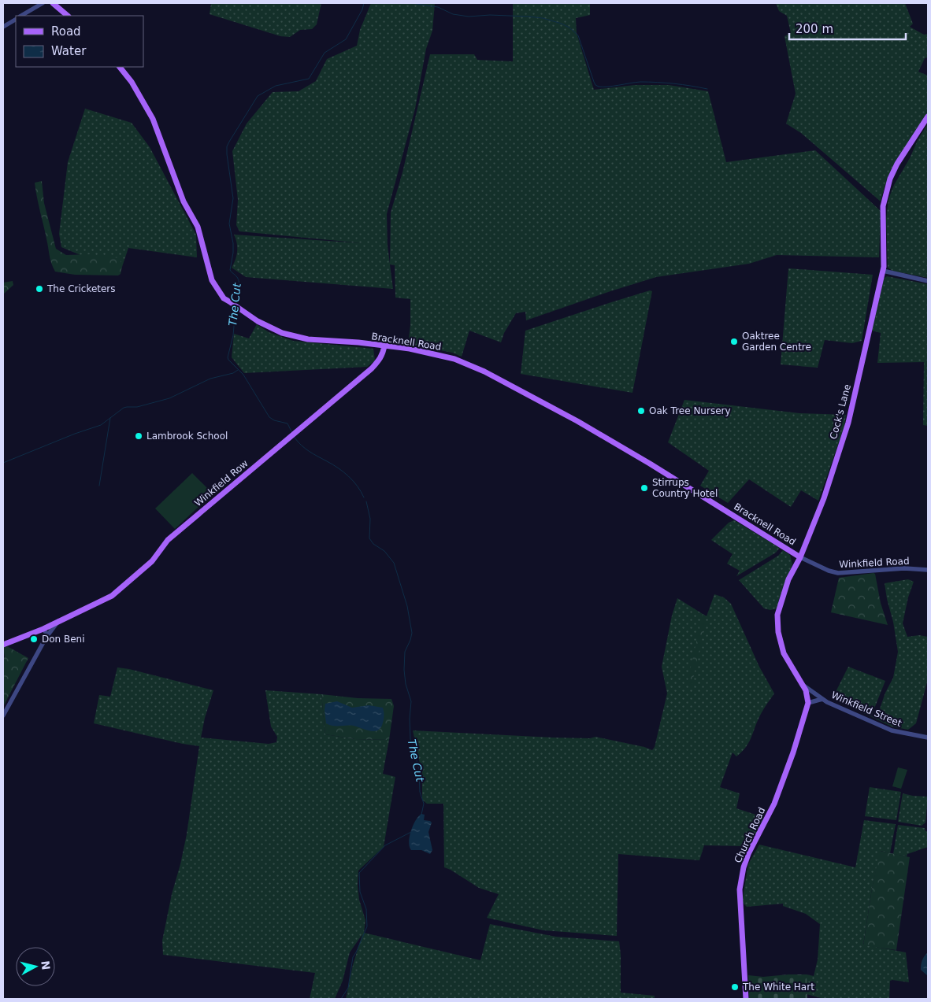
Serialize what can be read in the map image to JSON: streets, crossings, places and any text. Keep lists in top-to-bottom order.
{
  "streets": {
    "main road": [
      "Bracknell Road",
      "Cock's Lane",
      "Winkfield Row",
      "Church Road"
    ],
    "street": ["Winkfield Road", "Winkfield Street"]
  },
  "crossings": [
    ["Bracknell Road", "Cock's Lane"],
    ["Bracknell Road", "Winkfield Row"],
    ["Bracknell Road", "Winkfield Road"],
    ["Cock's Lane", "Winkfield Road"],
    ["Cock's Lane", "Winkfield Street"]
  ],
  "water": ["The Cut"],
  "places": [
    "The Cricketers",
    "Oaktree Garden Centre",
    "Oak Tree Nursery",
    "Lambrook School",
    "Stirrups Country Hotel",
    "Don Beni",
    "The White Hart"
  ],
  "legend": ["Road", "Water"],
  "scale_bar": "200 m",
  "north": "right"
}
